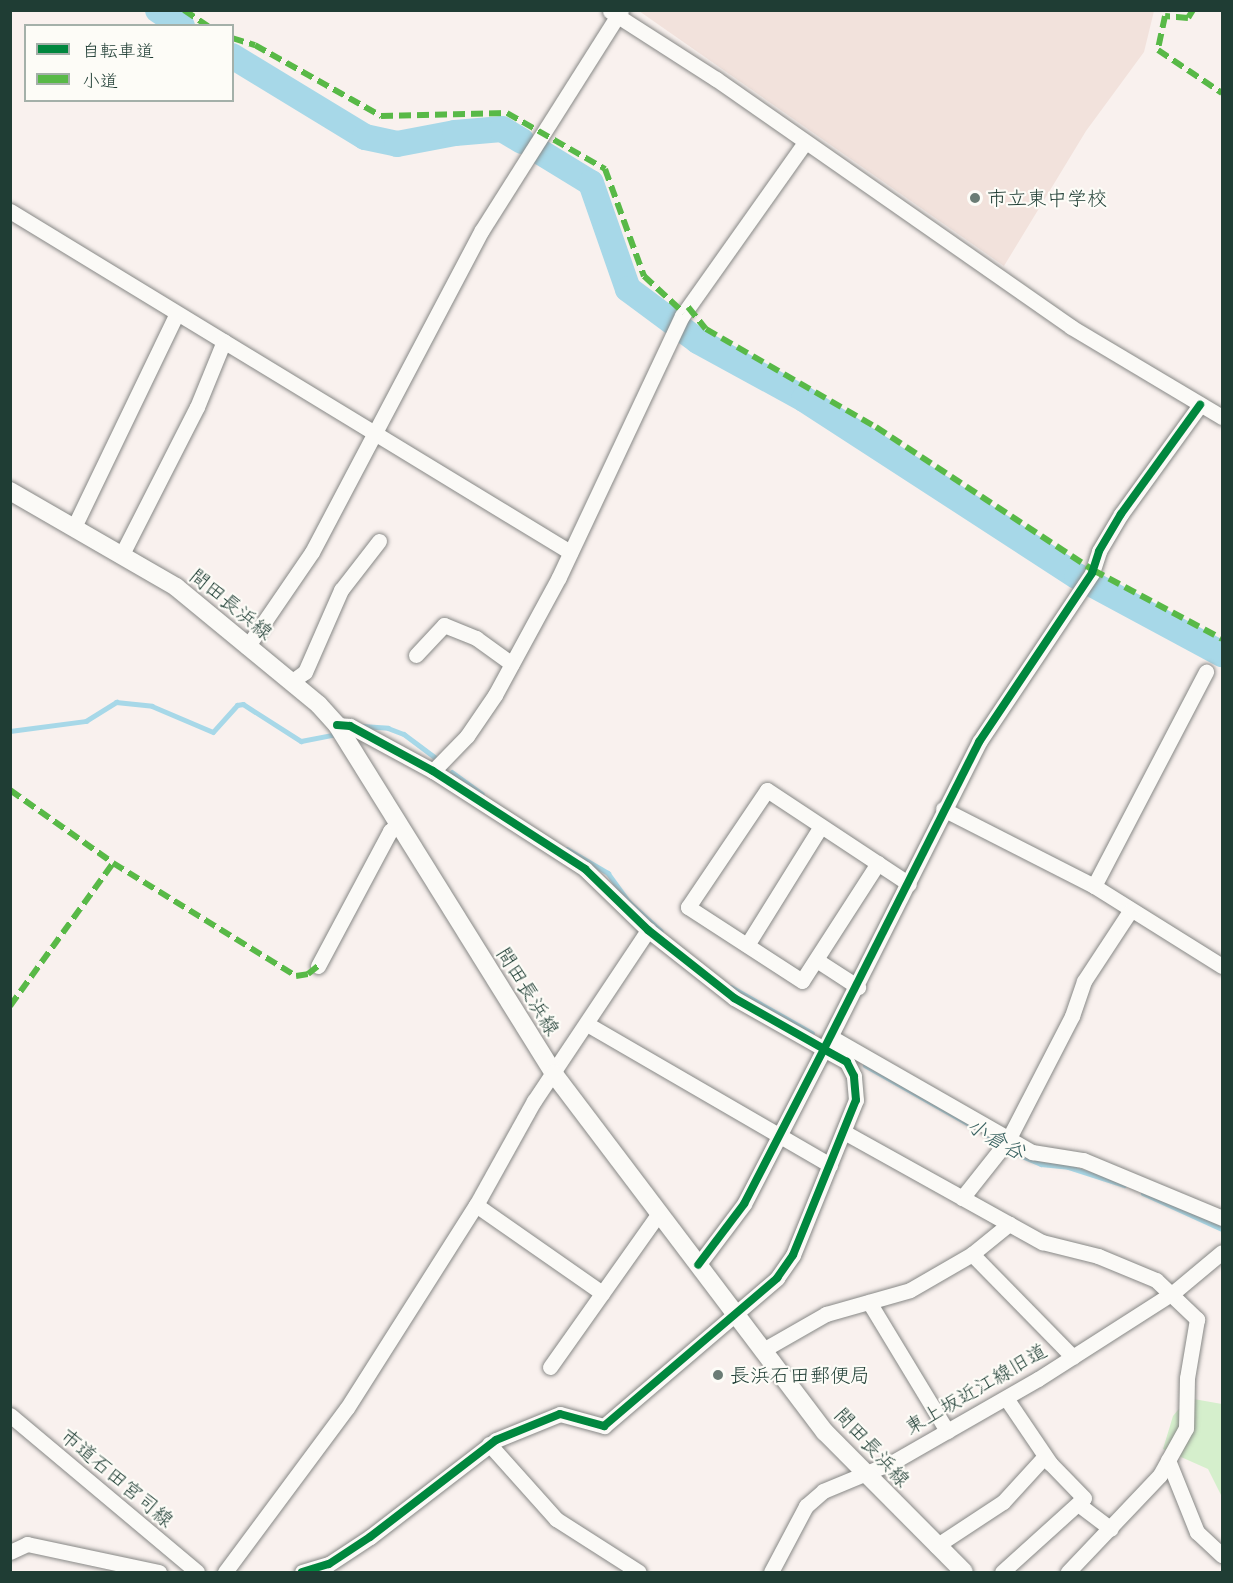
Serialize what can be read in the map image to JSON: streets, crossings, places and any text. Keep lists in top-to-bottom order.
{
  "streets": {
    "main road": ["間田長浜線"],
    "street": ["東上坂近江線旧道", "市道石田宮司線"]
  },
  "crossings": [
    ["間田長浜線", "東上坂近江線旧道"]
  ],
  "water": ["小倉谷"],
  "places": ["市立東中学校", "長浜石田郵便局"],
  "legend": ["自転車道", "小道"]
}
